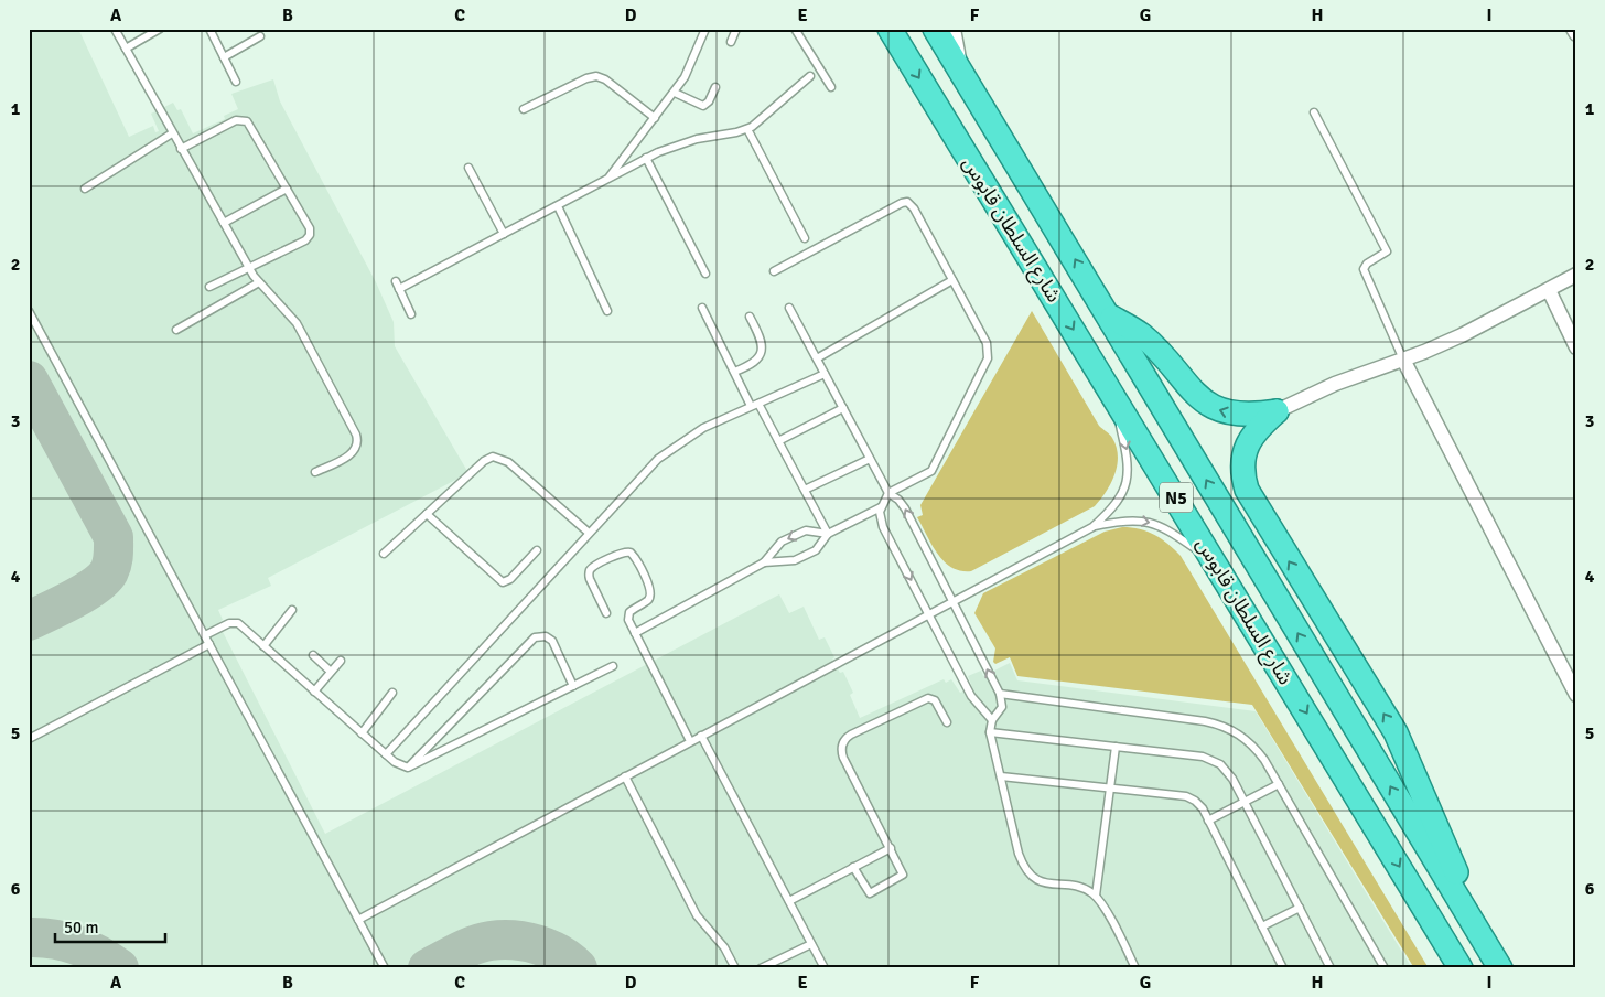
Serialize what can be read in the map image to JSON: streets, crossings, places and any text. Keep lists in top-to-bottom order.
{
  "streets": {
    "highway": ["شارع السلطان قابوس", "N5"]
  },
  "scale_bar": "50 m",
  "grid": {
    "columns": [
      "A",
      "B",
      "C",
      "D",
      "E",
      "F",
      "G",
      "H",
      "I"
    ],
    "rows": [
      "1",
      "2",
      "3",
      "4",
      "5",
      "6"
    ]
  }
}
